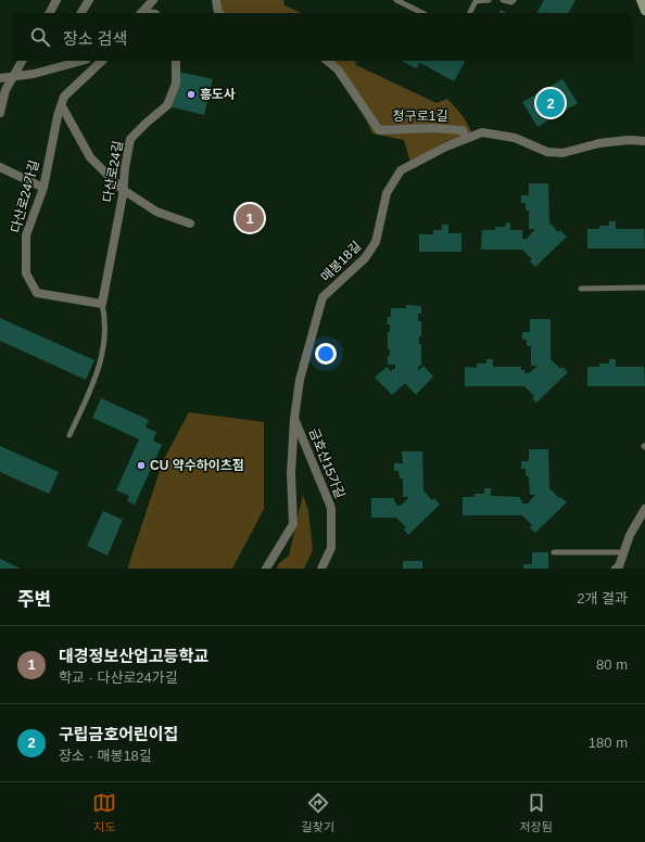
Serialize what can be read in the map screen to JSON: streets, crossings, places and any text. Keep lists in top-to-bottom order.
{
  "streets": {
    "street": [
      "청구로1길",
      "다산로24길",
      "다산로24가길",
      "매봉18길",
      "금호산15가길"
    ]
  },
  "crossings": [
    ["청구로1길", "매봉18길"],
    ["다산로24길", "다산로24가길"],
    ["매봉18길", "금호산15가길"]
  ],
  "places": ["흥도사", "CU 약수하이츠점"],
  "page": {
    "search": "장소 검색",
    "pins": ["2", "1"],
    "heading": ["주변", "2개 결과"],
    "list": [
      {
        "mark": "1",
        "name": "대경정보산업고등학교",
        "note": "학교 · 다산로24가길",
        "value": "80 m"
      },
      {
        "mark": "2",
        "name": "구립금호어린이집",
        "note": "장소 · 매봉18길",
        "value": "180 m"
      }
    ],
    "nav": ["지도", "길찾기", "저장됨"]
  }
}
